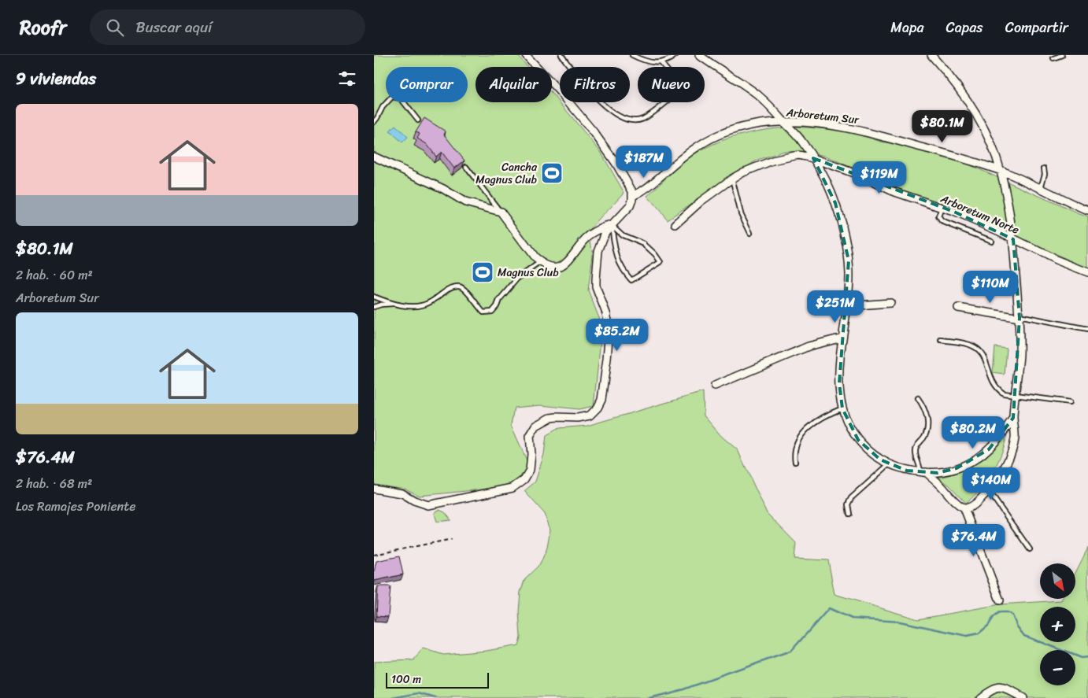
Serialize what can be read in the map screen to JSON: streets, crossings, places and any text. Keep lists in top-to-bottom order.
{
  "streets": {
    "street": ["Arboretum Sur", "Arboretum Norte"]
  },
  "places": {
    "sports": ["Cancha Magnus Club", "Magnus Club"]
  },
  "scale_bar": "100 m",
  "north": "bottom right",
  "page": {
    "header": "Roofr",
    "search": "Buscar aquí",
    "nav": ["Mapa", "Capas", "Compartir"],
    "heading": "9 viviendas",
    "chip": [
      "Comprar",
      "Alquilar",
      "Filtros",
      "Nuevo"
    ],
    "list": [
      {
        "name": "$80.1M",
        "note": "2 hab. · 60 m² · Arboretum Sur"
      },
      {
        "name": "$76.4M",
        "note": "2 hab. · 68 m² · Los Ramajes Poniente"
      }
    ],
    "price": [
      "$80.1M",
      "$187M",
      "$119M",
      "$110M",
      "$251M",
      "$85.2M",
      "$80.2M",
      "$140M",
      "$76.4M"
    ],
    "map_buttons": ["+", "−"],
    "scale": "100 m"
  }
}
